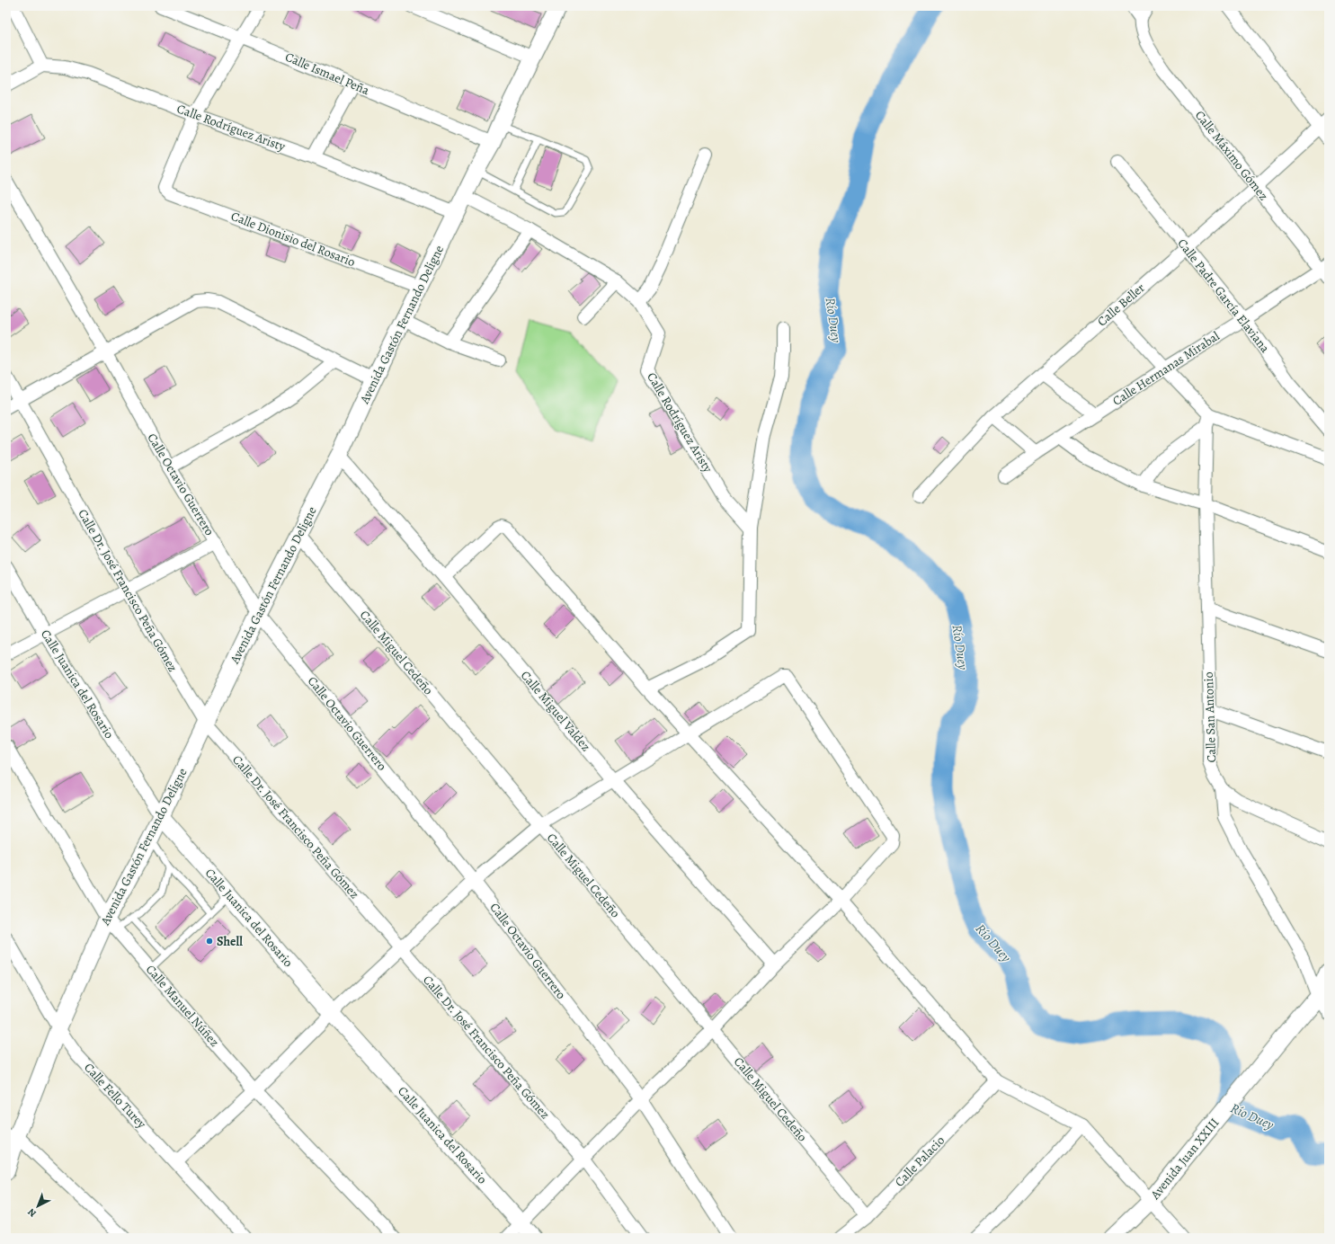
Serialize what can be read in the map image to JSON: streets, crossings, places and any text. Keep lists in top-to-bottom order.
{
  "streets": {
    "street": [
      "Calle Ismael Peña",
      "Calle Rodríguez Aristy",
      "Calle Máximo Gómez",
      "Calle Dionisio del Rosario",
      "Calle Padre García Elaviana",
      "Calle Beller",
      "Avenida Gastón Fernando Deligne",
      "Calle Hermanas Mirabal",
      "Calle Octavio Guerrero",
      "Calle Dr. José Francisco Peña Gómez",
      "Calle Miguel Cedeño",
      "Calle Juanica del Rosario",
      "Calle Miguel Valdez",
      "Calle San Antonio",
      "Calle Manuel Núñez",
      "Calle Fello Turey",
      "Avenida Juan XXIII",
      "Calle Palacio"
    ]
  },
  "crossings": [
    ["Calle Ismael Peña", "Avenida Gastón Fernando Deligne"],
    ["Calle Rodríguez Aristy", "Calle Dionisio del Rosario"],
    ["Calle Rodríguez Aristy", "Avenida Gastón Fernando Deligne"],
    ["Calle Máximo Gómez", "Calle Beller"],
    ["Calle Máximo Gómez", "Calle Hermanas Mirabal"],
    ["Calle Dionisio del Rosario", "Avenida Gastón Fernando Deligne"],
    ["Calle Padre García Elaviana", "Calle Beller"],
    ["Calle Padre García Elaviana", "Calle Hermanas Mirabal"],
    ["Avenida Gastón Fernando Deligne", "Calle Octavio Guerrero"],
    ["Avenida Gastón Fernando Deligne", "Calle Dr. José Francisco Peña Gómez"],
    ["Avenida Gastón Fernando Deligne", "Calle Miguel Cedeño"],
    ["Avenida Gastón Fernando Deligne", "Calle Juanica del Rosario"],
    ["Avenida Gastón Fernando Deligne", "Calle Miguel Valdez"],
    ["Avenida Gastón Fernando Deligne", "Calle Manuel Núñez"],
    ["Avenida Gastón Fernando Deligne", "Calle Fello Turey"],
    ["Calle Miguel Cedeño", "Calle Palacio"],
    ["Calle San Antonio", "Avenida Juan XXIII"]
  ],
  "water": ["Río Duey"],
  "places": ["Shell"],
  "north": "bottom left"
}
